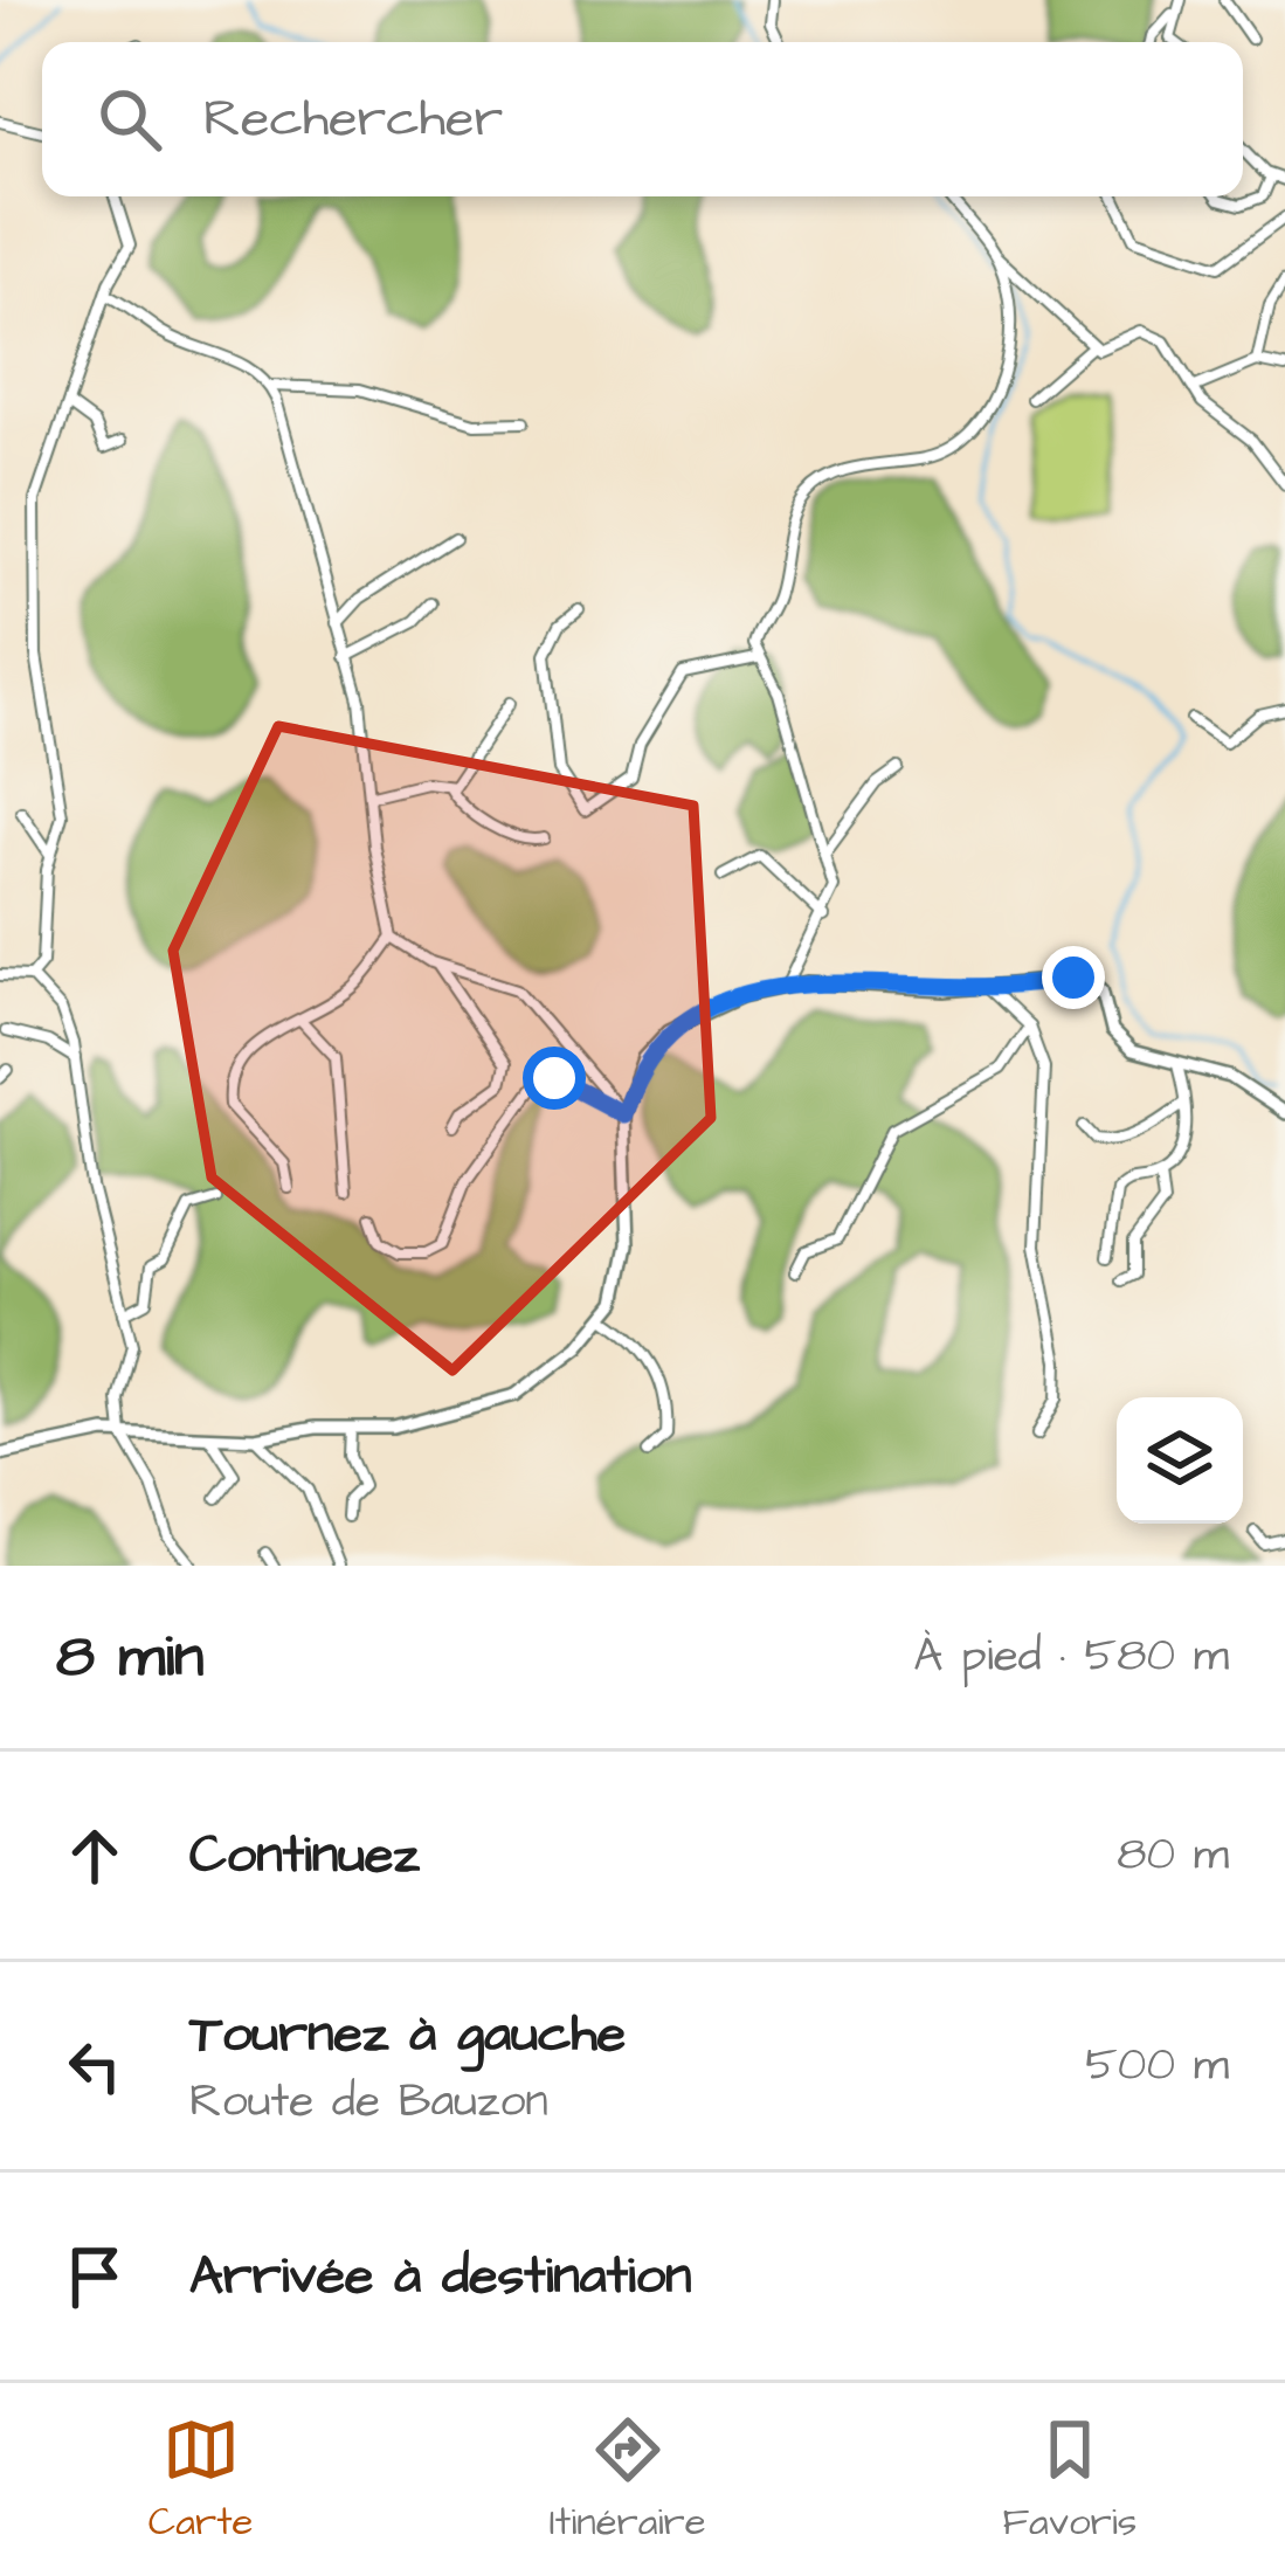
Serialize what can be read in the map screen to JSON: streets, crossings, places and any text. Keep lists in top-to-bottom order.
{
  "page": {
    "search": "Rechercher",
    "heading": ["8 min", "À pied · 580 m"],
    "list": [
      ["Continuez", "80 m"],
      ["Tournez à gauche", "Route de Bauzon", "500 m"],
      "Arrivée à destination"
    ],
    "nav": ["Carte", "Itinéraire", "Favoris"]
  }
}
